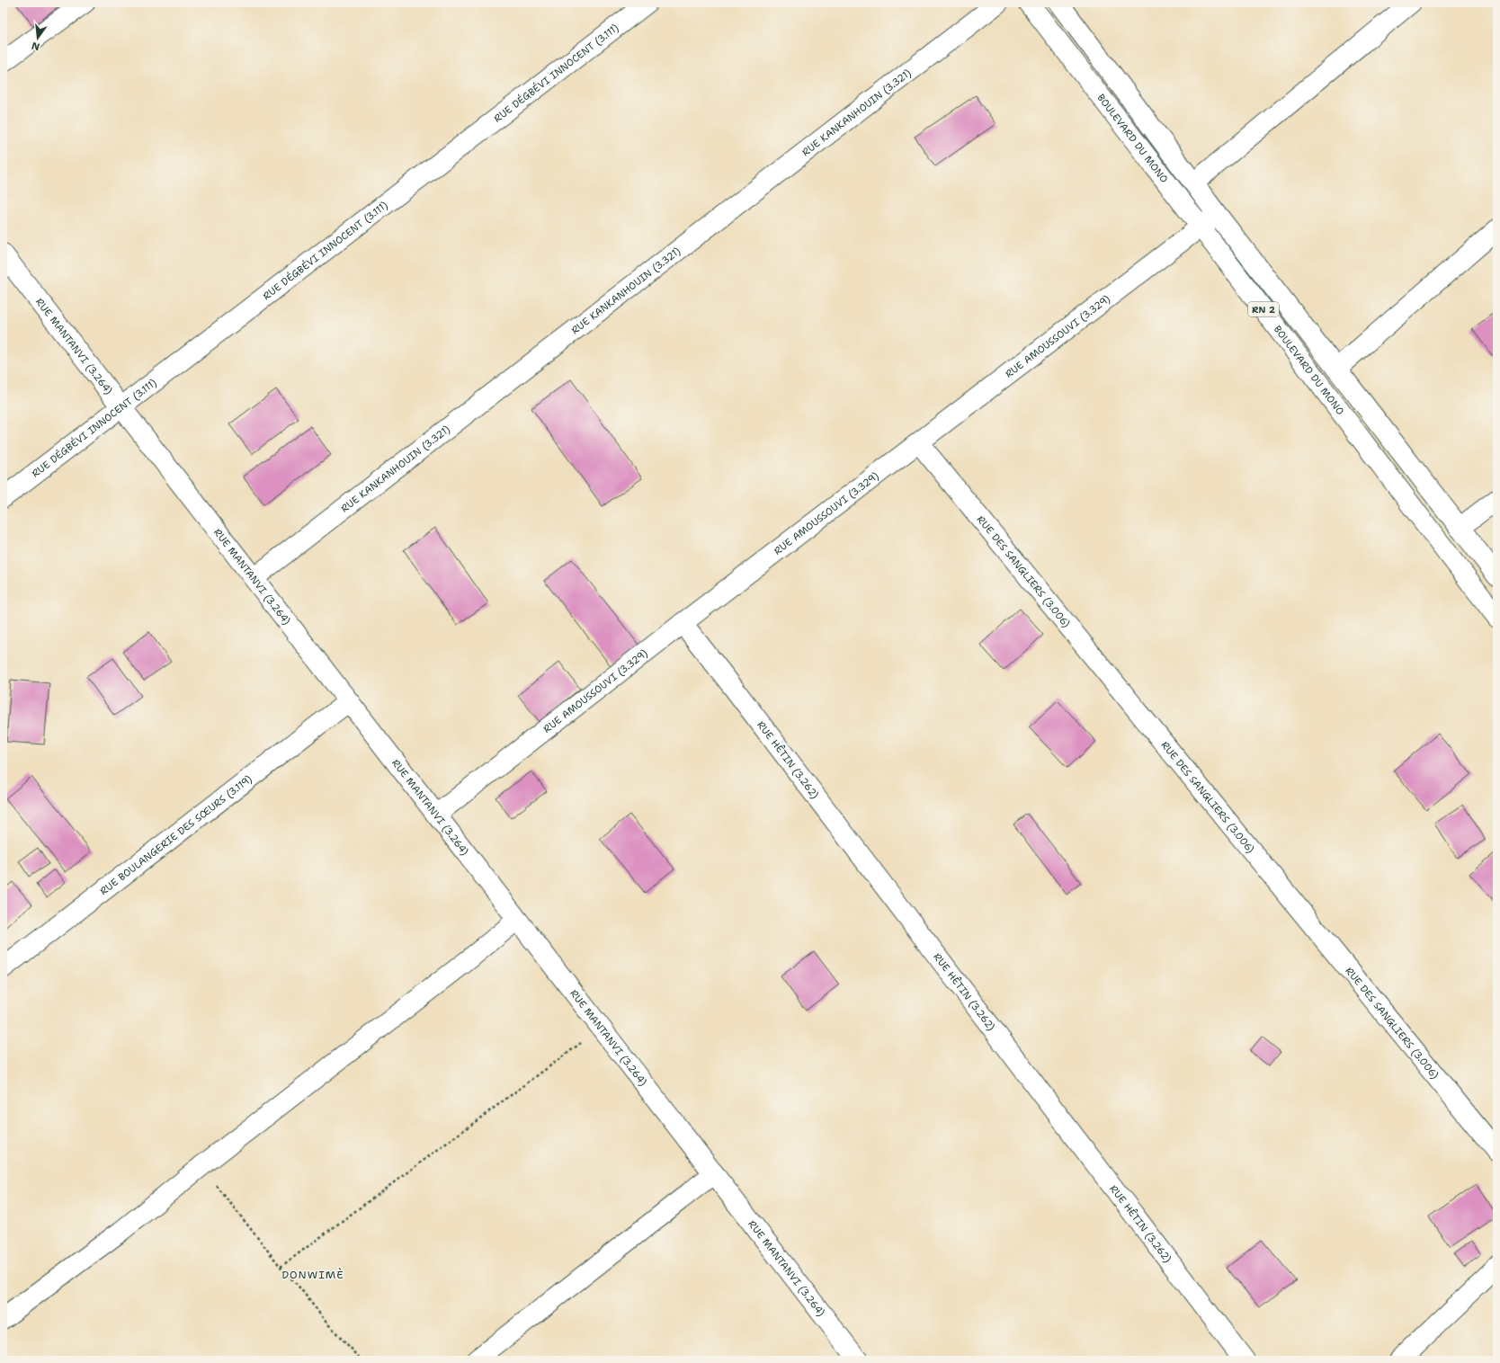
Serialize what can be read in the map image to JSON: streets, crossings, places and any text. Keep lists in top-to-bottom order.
{
  "streets": {
    "street": [
      "RUE DÉGBÉVI INNOCENT (3.111)",
      "RUE KANKANHOUIN (3.321)",
      "BOULEVARD DU MONO",
      "RN 2",
      "RUE AMOUSSOUVI (3.329)",
      "RUE MANTANVI (3.264)",
      "RUE DES SANGLIERS (3.006)",
      "RUE HÊTIN (3.262)",
      "RUE BOULANGERIE DES SŒURS (3.119)"
    ]
  },
  "crossings": [
    ["RUE DÉGBÉVI INNOCENT (3.111)", "RUE MANTANVI (3.264)"],
    ["RUE KANKANHOUIN (3.321)", "RUE MANTANVI (3.264)"],
    ["BOULEVARD DU MONO", "RUE AMOUSSOUVI (3.329)"],
    ["RN 2", "RUE AMOUSSOUVI (3.329)"],
    ["RUE AMOUSSOUVI (3.329)", "RUE MANTANVI (3.264)"],
    ["RUE AMOUSSOUVI (3.329)", "RUE DES SANGLIERS (3.006)"],
    ["RUE AMOUSSOUVI (3.329)", "RUE HÊTIN (3.262)"],
    ["RUE MANTANVI (3.264)", "RUE BOULANGERIE DES SŒURS (3.119)"]
  ],
  "districts": ["DONWIMÈ"],
  "north": "bottom"
}
